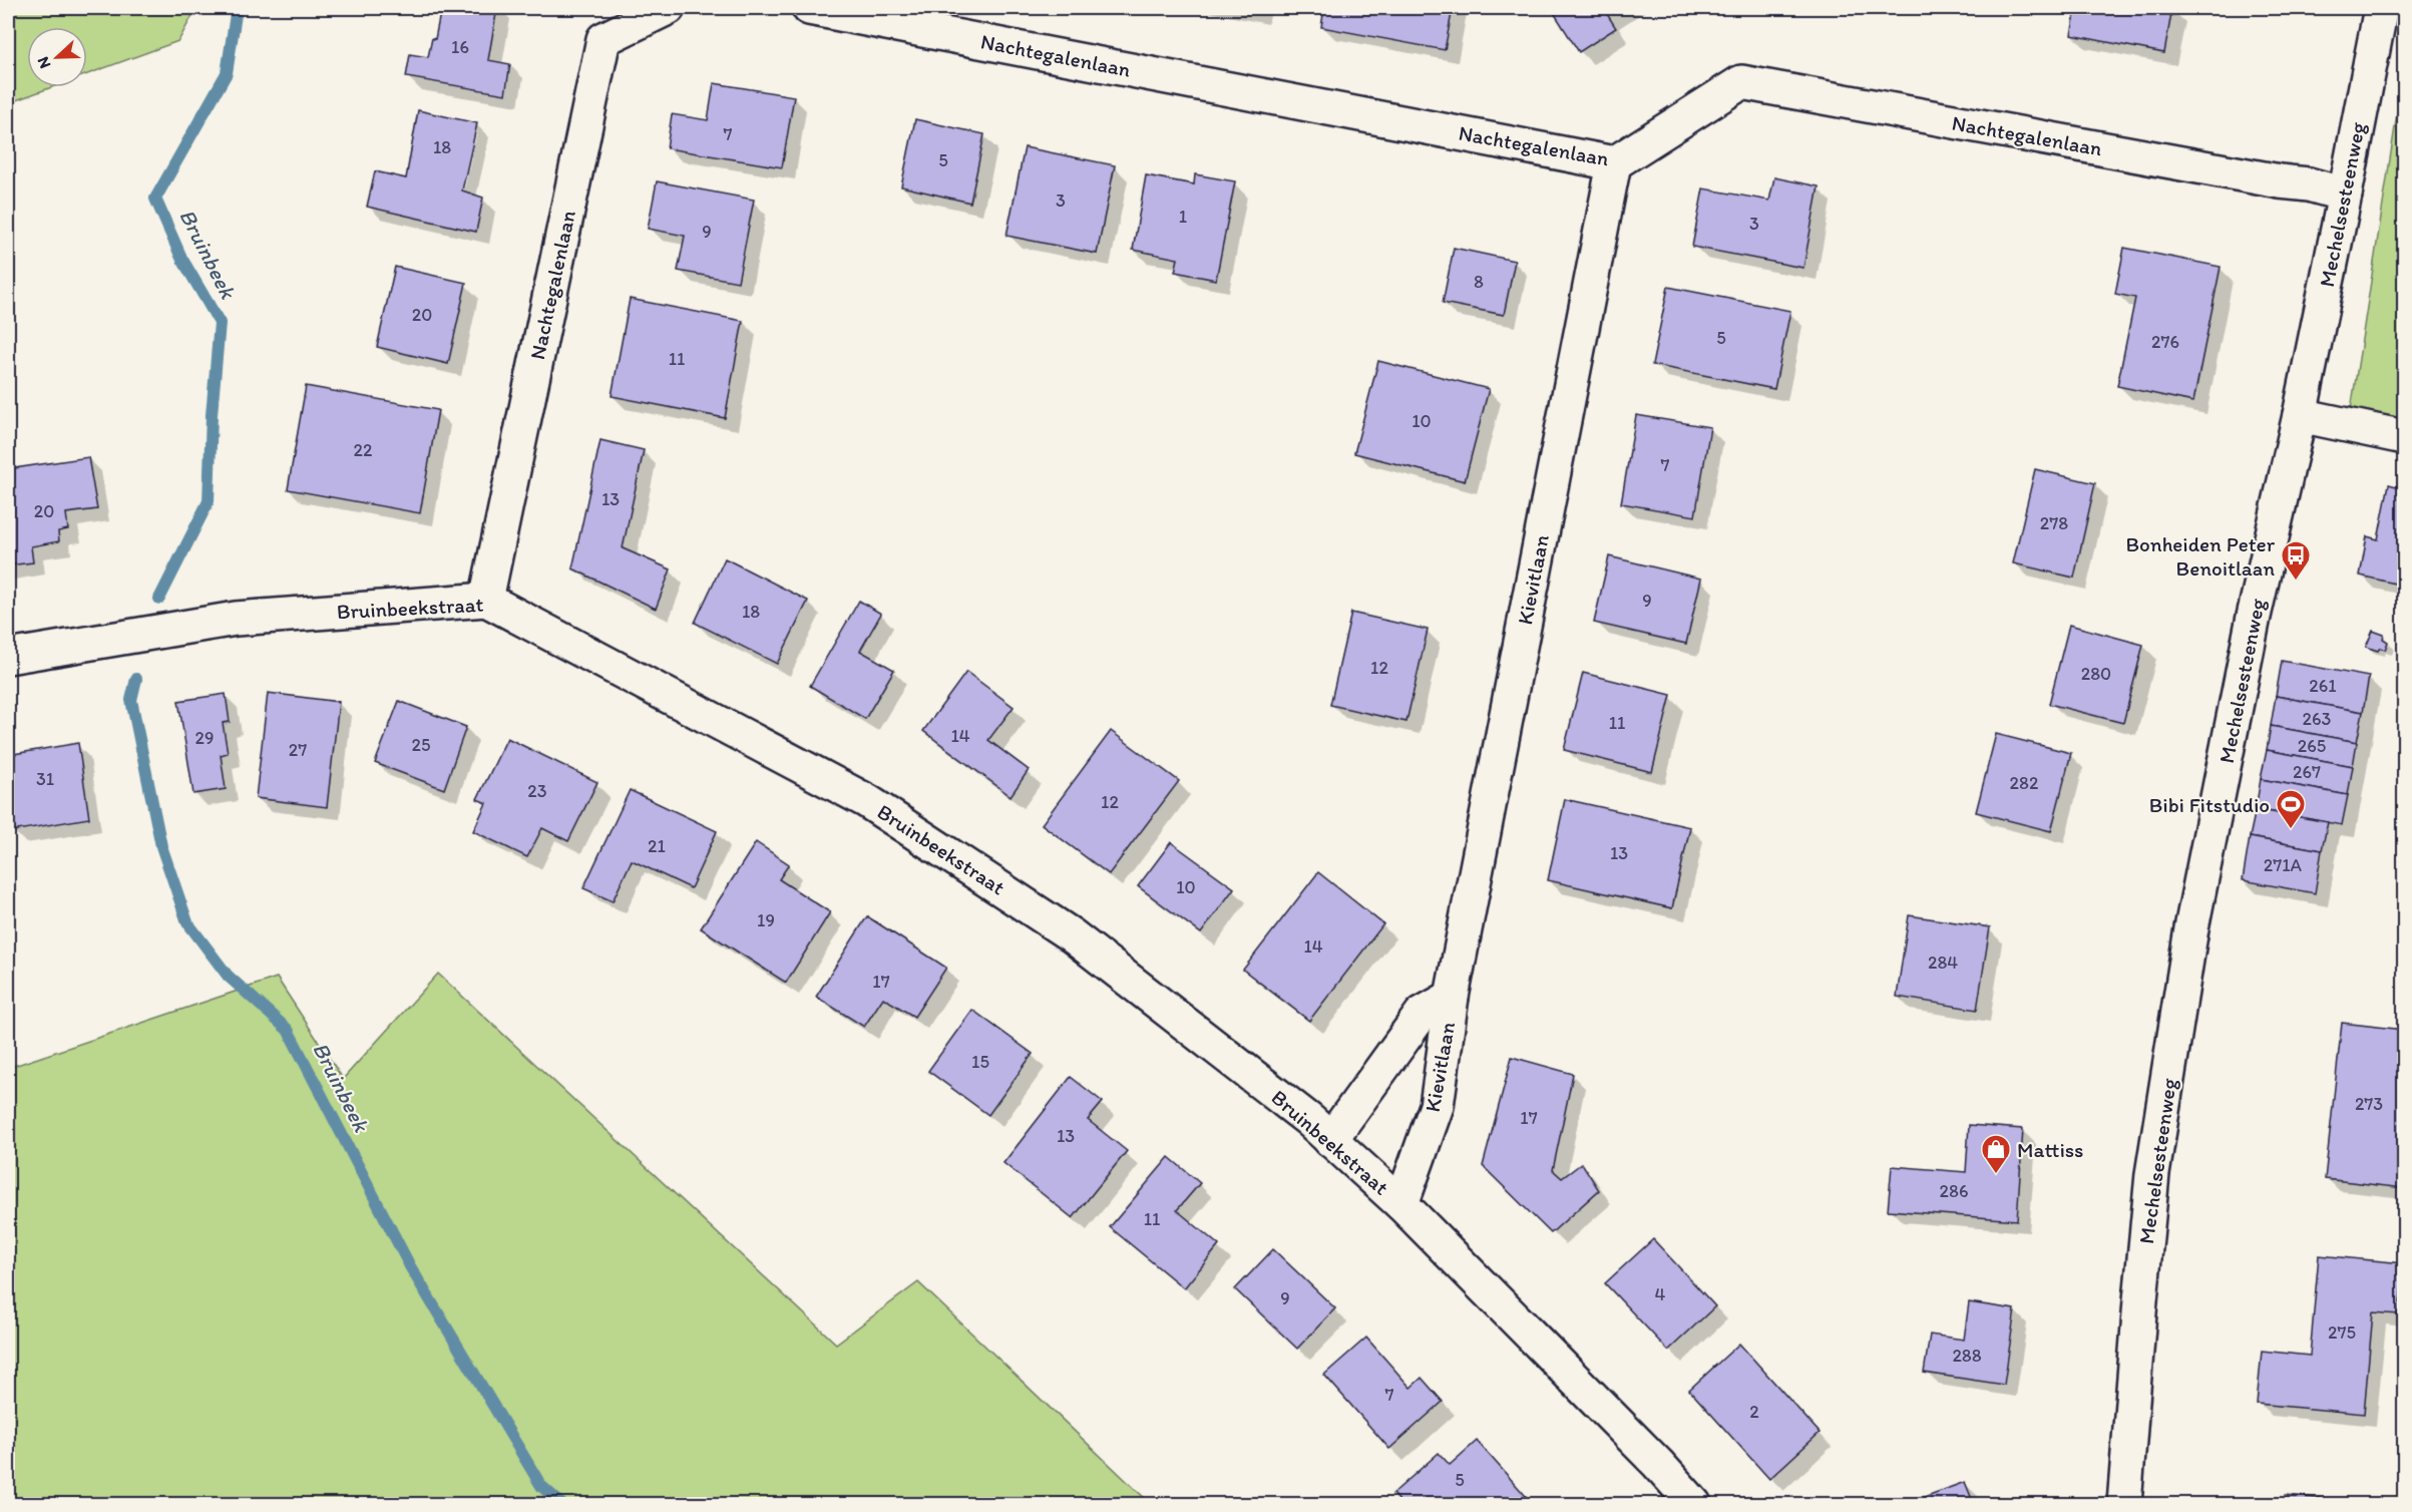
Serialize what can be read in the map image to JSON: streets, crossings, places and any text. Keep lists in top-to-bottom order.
{
  "streets": {
    "street": [
      "Nachtegalenlaan",
      "Mechelsesteenweg",
      "Kievitlaan",
      "Bruinbeekstraat"
    ]
  },
  "crossings": [
    ["Nachtegalenlaan", "Mechelsesteenweg"],
    ["Nachtegalenlaan", "Kievitlaan"],
    ["Nachtegalenlaan", "Bruinbeekstraat"],
    ["Kievitlaan", "Bruinbeekstraat"]
  ],
  "water": ["Bruinbeek"],
  "places": {
    "bus stop": ["Bonheiden Peter Benoitlaan"],
    "sports": ["Bibi Fitstudio"],
    "shop": ["Mattiss"]
  },
  "house_numbers": [
    "16",
    "7",
    "18",
    "5",
    "3",
    "1",
    "3",
    "9",
    "8",
    "20",
    "5",
    "276",
    "11",
    "10",
    "22",
    "7",
    "13",
    "20",
    "278",
    "9",
    "18",
    "12",
    "280",
    "261",
    "263",
    "11",
    "14",
    "29",
    "25",
    "265",
    "27",
    "267",
    "31",
    "282",
    "23",
    "12",
    "21",
    "13",
    "271A",
    "10",
    "19",
    "14",
    "284",
    "17",
    "15",
    "273",
    "17",
    "13",
    "286",
    "11",
    "4",
    "9",
    "275",
    "288",
    "7",
    "2",
    "5"
  ],
  "north": "left"
}
